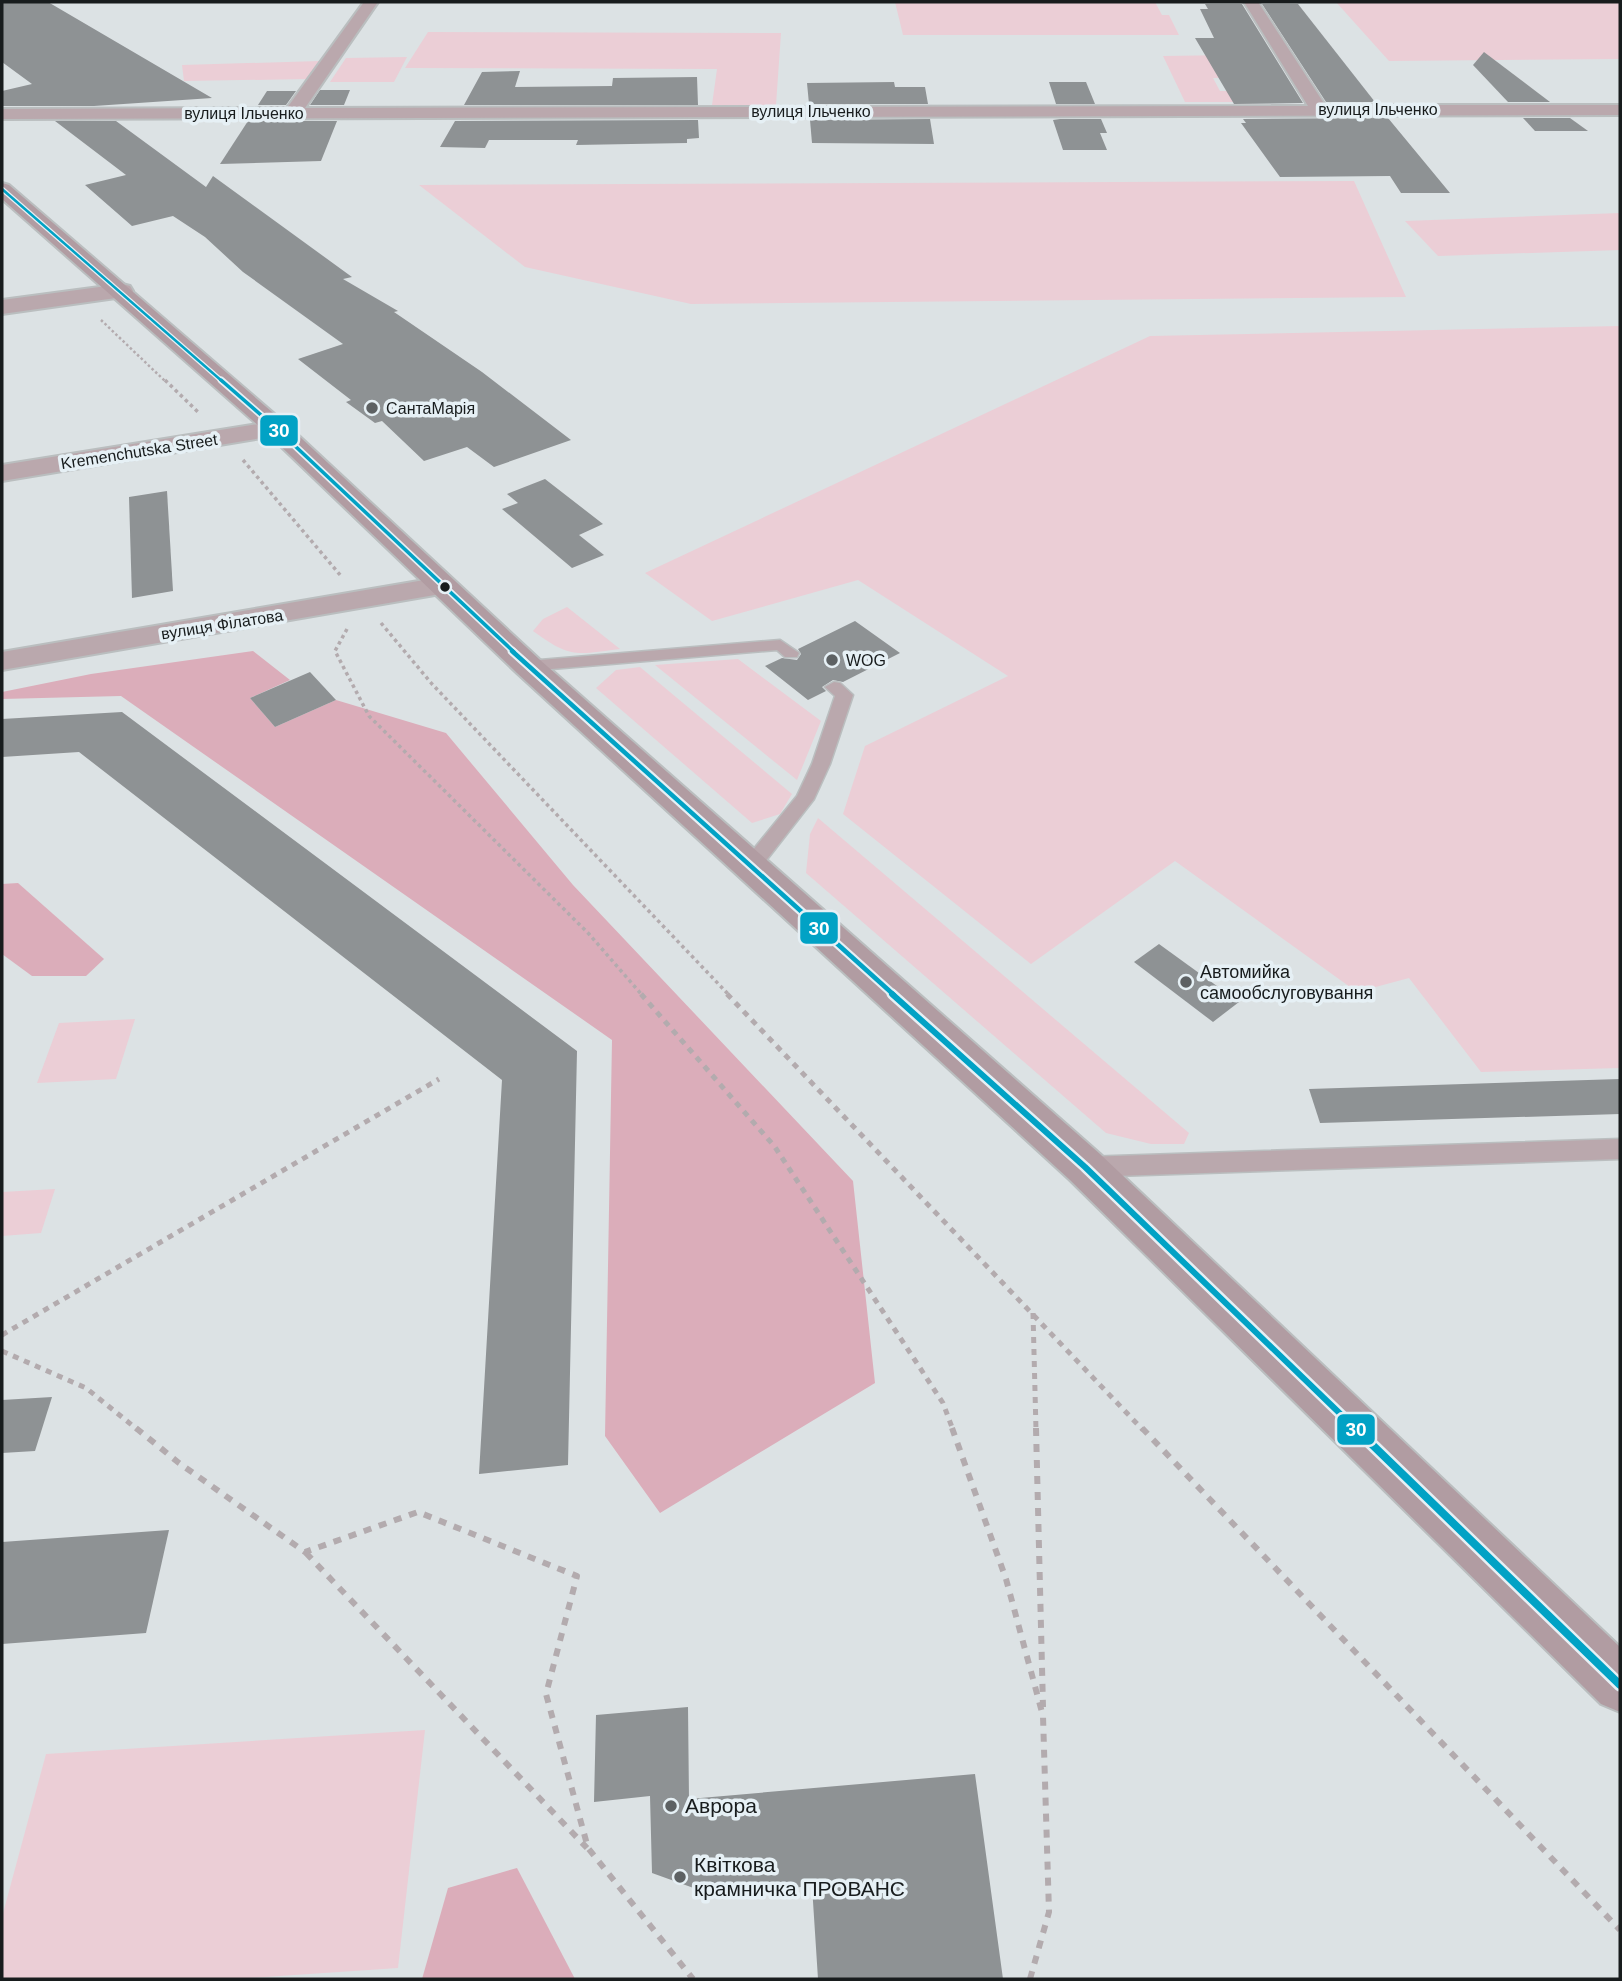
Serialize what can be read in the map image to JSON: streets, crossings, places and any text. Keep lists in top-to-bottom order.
{
  "streets": {
    "street": ["вулиця Ільченко", "Kremenchutska Street", "вулиця Філатова"]
  },
  "places": [
    "СантаМарія",
    "WOG",
    "Автомийка самообслуговування",
    "Аврора",
    "Квіткова крамничка ПРОВАНС"
  ],
  "lines": ["transit line 30"]
}
